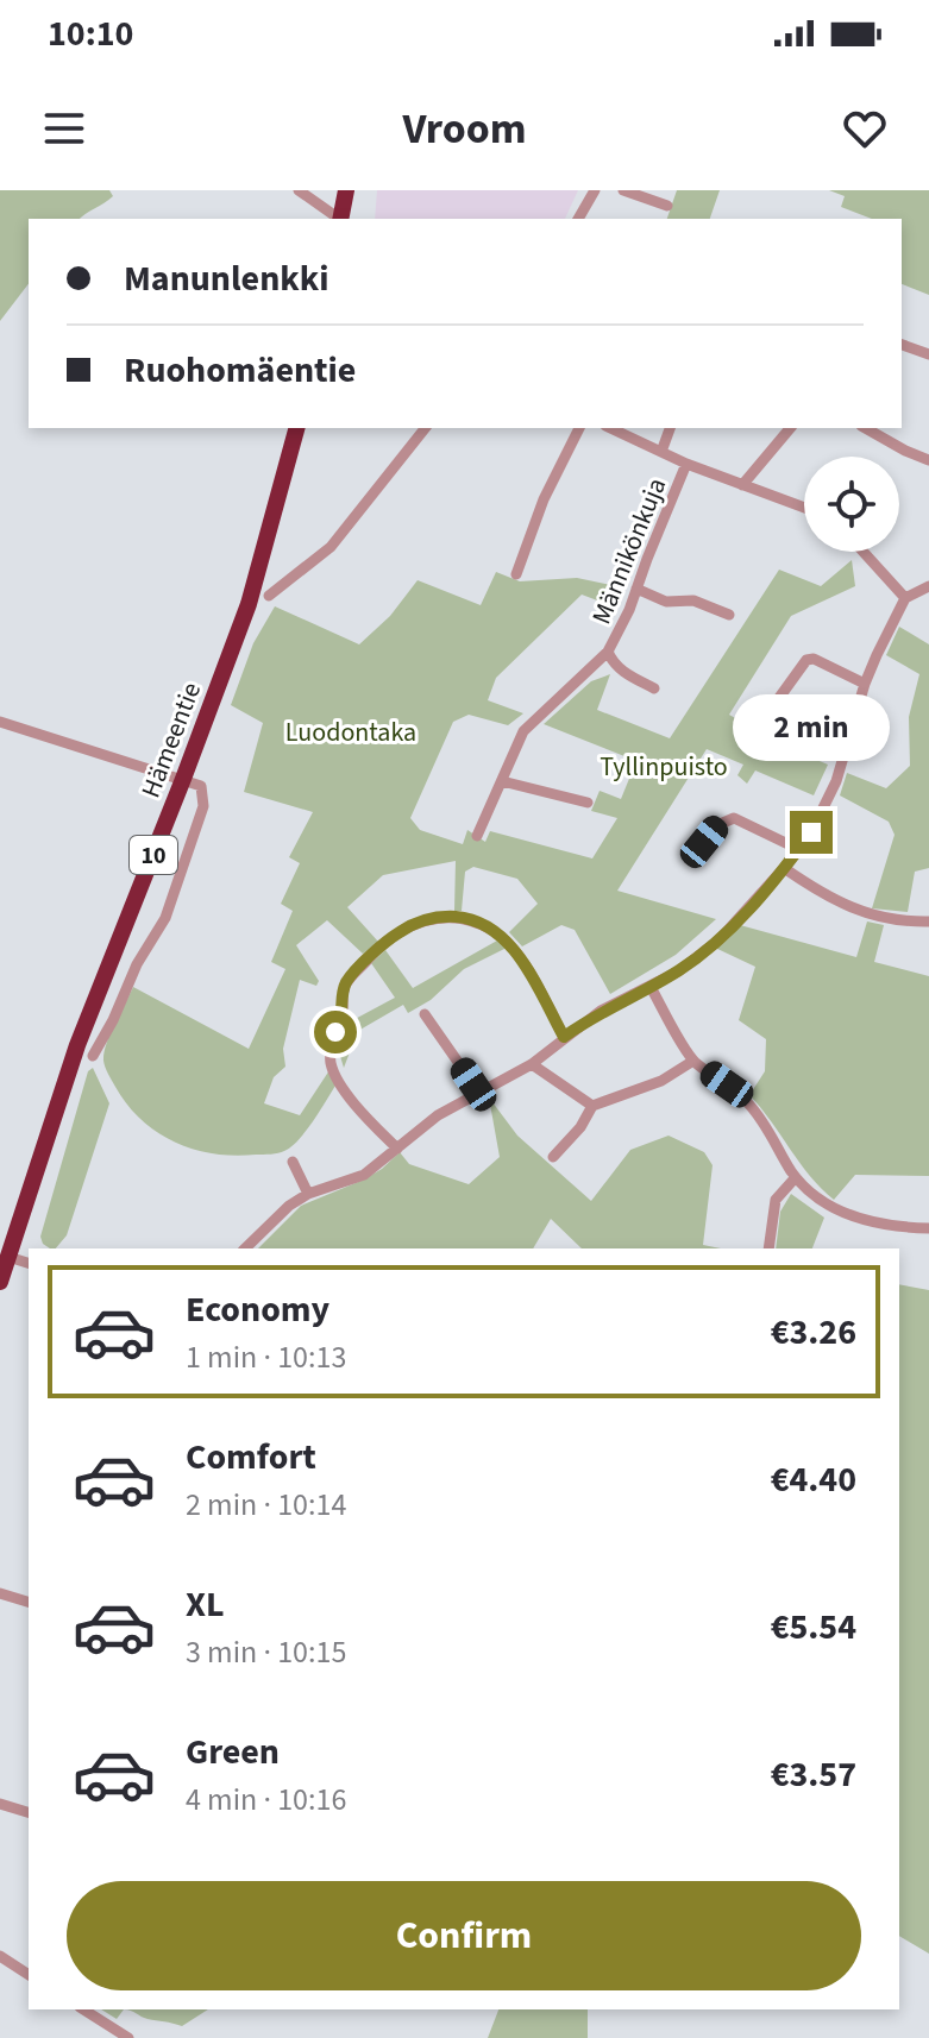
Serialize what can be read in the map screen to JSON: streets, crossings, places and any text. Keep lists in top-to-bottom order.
{
  "streets": {
    "highway": ["Hämeentie", "10"],
    "street": ["Männikönkuja"]
  },
  "parks": ["Luodontaka", "Tyllinpuisto"],
  "page": {
    "status": "10:10",
    "header": "Vroom",
    "banner": ["Manunlenkki", "Ruohomäentie"],
    "bubble": "2 min",
    "list": [
      {
        "name": "Economy",
        "note": "1 min · 10:13",
        "value": "€3.26"
      },
      {
        "name": "Comfort",
        "note": "2 min · 10:14",
        "value": "€4.40"
      },
      {
        "name": "XL",
        "note": "3 min · 10:15",
        "value": "€5.54"
      },
      {
        "name": "Green",
        "note": "4 min · 10:16",
        "value": "€3.57"
      }
    ],
    "buttons": "Confirm"
  }
}
